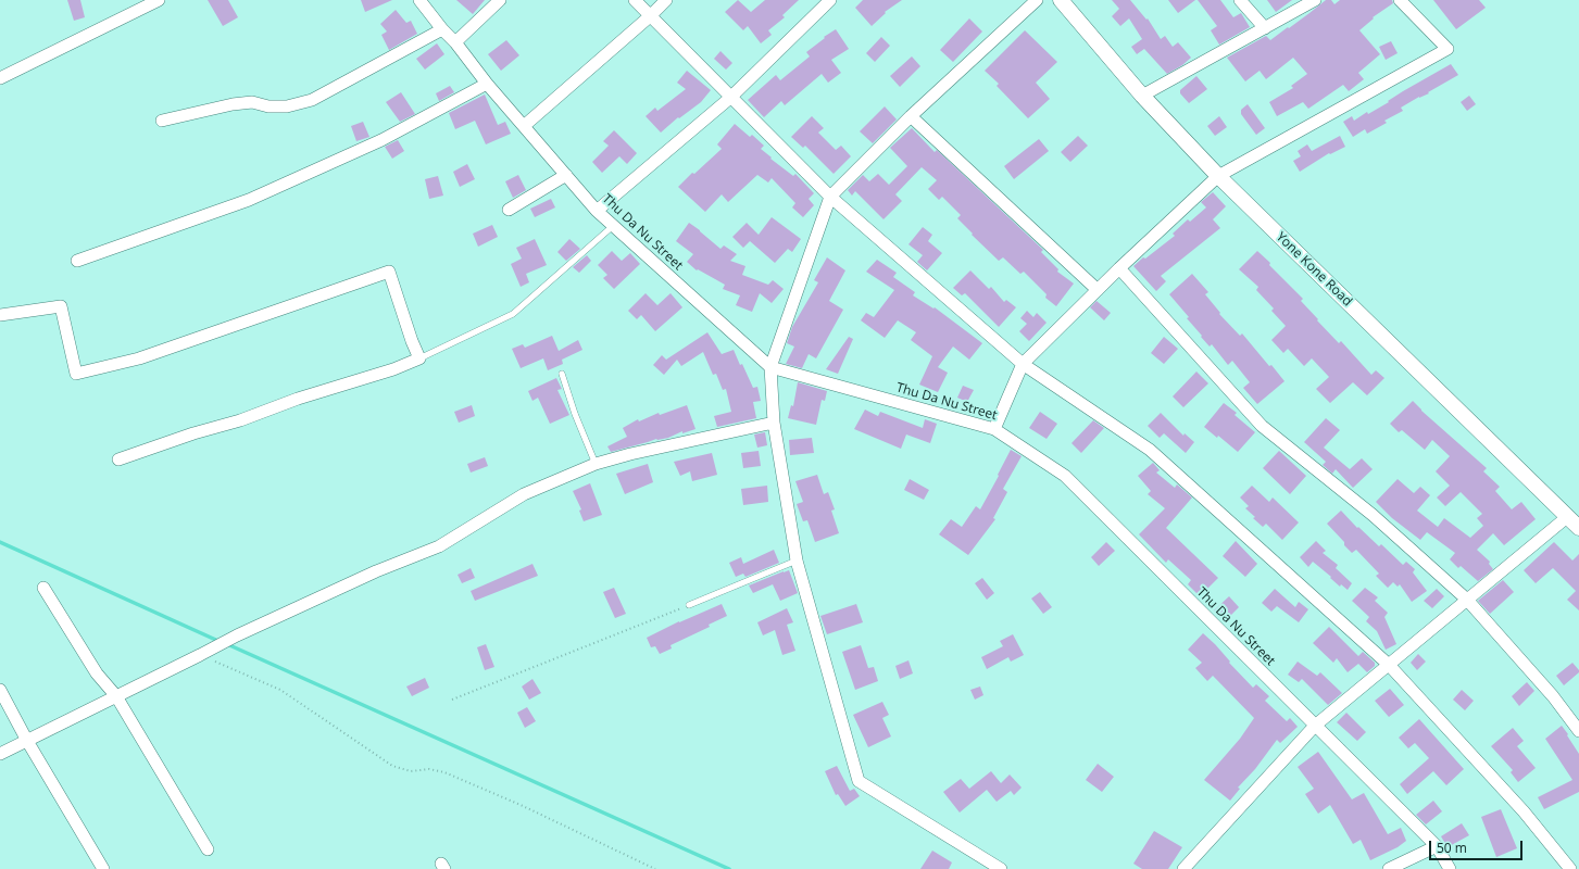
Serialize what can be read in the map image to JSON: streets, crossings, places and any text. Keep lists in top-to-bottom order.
{
  "streets": {
    "street": ["Thu Da Nu Street", "Yone Kone Road"]
  },
  "scale_bar": "50 m"
}
